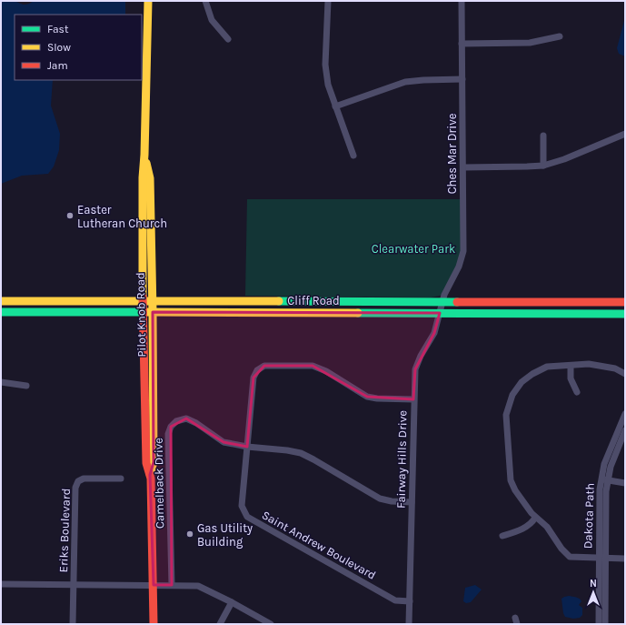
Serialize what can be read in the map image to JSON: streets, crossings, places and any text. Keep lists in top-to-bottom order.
{
  "streets": {
    "main road": ["Cliff Road", "Pilot Knob Road"],
    "street": [
      "Ches Mar Drive",
      "Fairway Hills Drive",
      "Camelback Drive",
      "Dakota Path",
      "Eriks Boulevard",
      "Saint Andrew Boulevard"
    ]
  },
  "crossings": [
    ["Ches Mar Drive", "Cliff Road"],
    ["Ches Mar Drive", "Fairway Hills Drive"],
    ["Cliff Road", "Pilot Knob Road"],
    ["Cliff Road", "Fairway Hills Drive"],
    ["Fairway Hills Drive", "Camelback Drive"],
    ["Fairway Hills Drive", "Saint Andrew Boulevard"],
    ["Camelback Drive", "Saint Andrew Boulevard"]
  ],
  "parks": ["Clearwater Park"],
  "places": ["Easter Lutheran Church", "Gas Utility Building"],
  "legend": ["Fast", "Slow", "Jam"],
  "north": "top"
}
